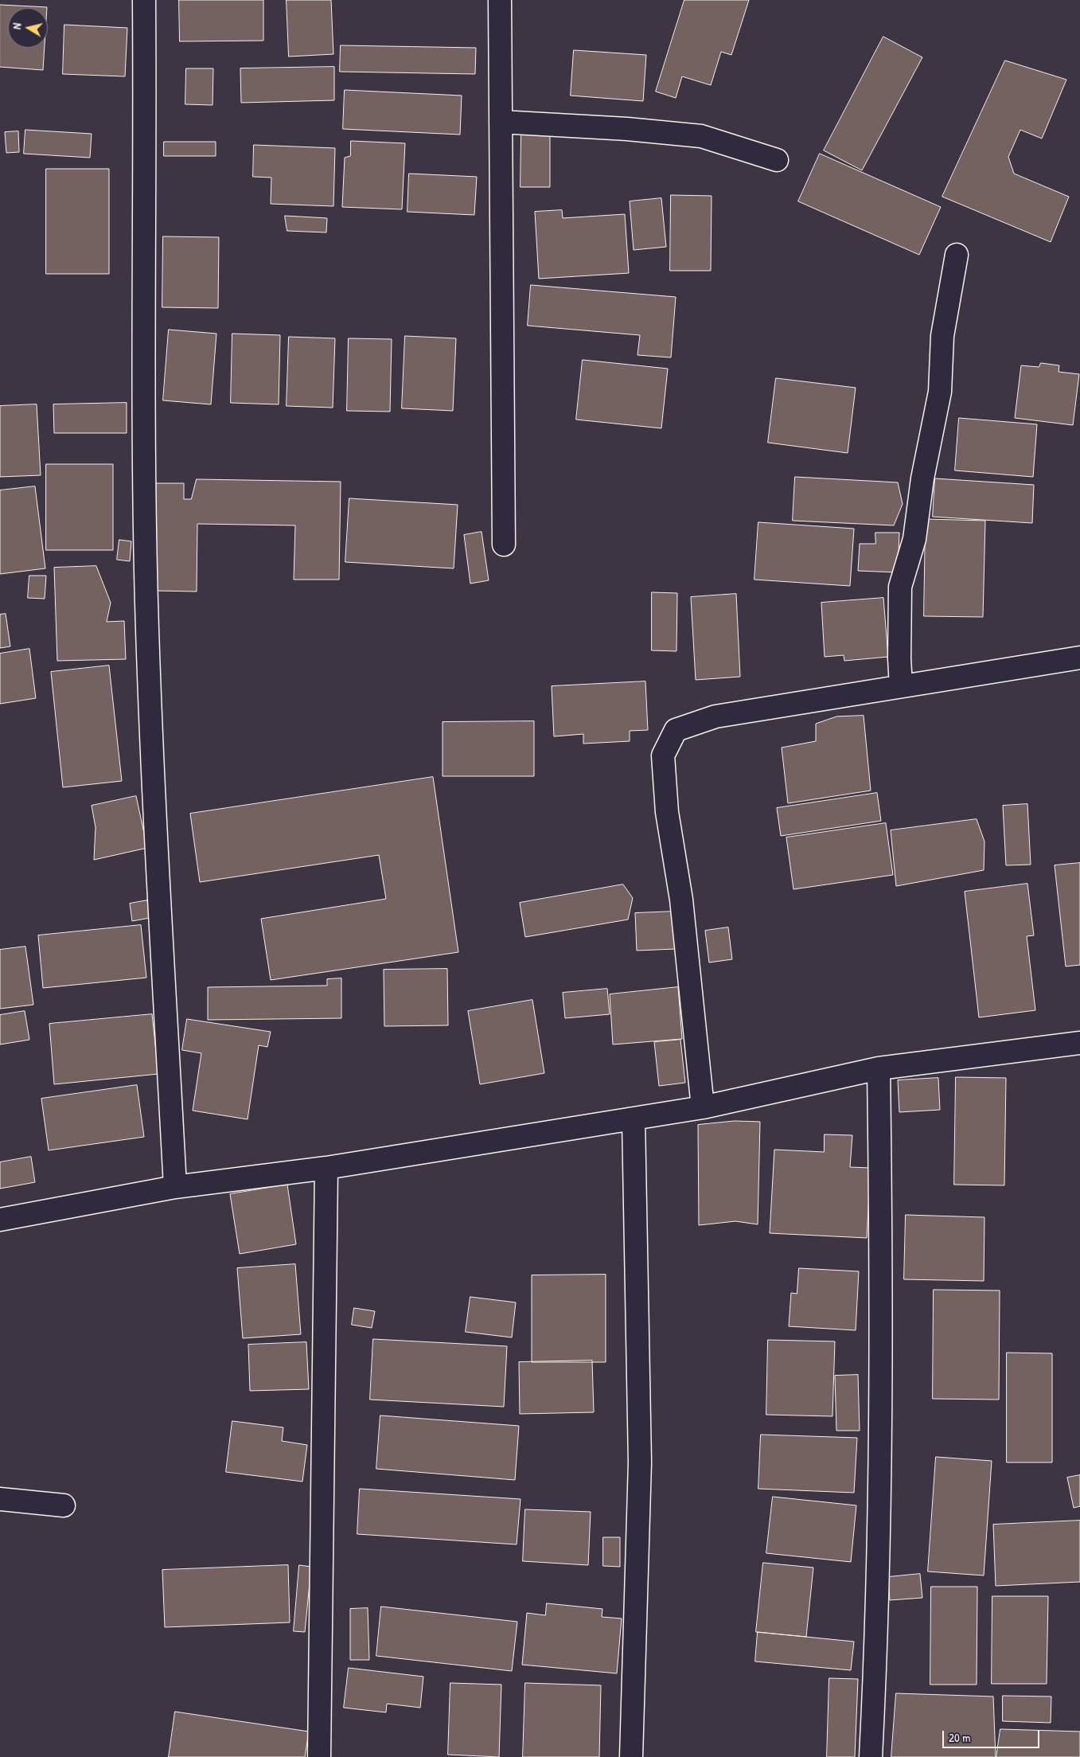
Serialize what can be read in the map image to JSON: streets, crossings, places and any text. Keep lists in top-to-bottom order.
{
  "scale_bar": "20 m",
  "north": "left"
}
